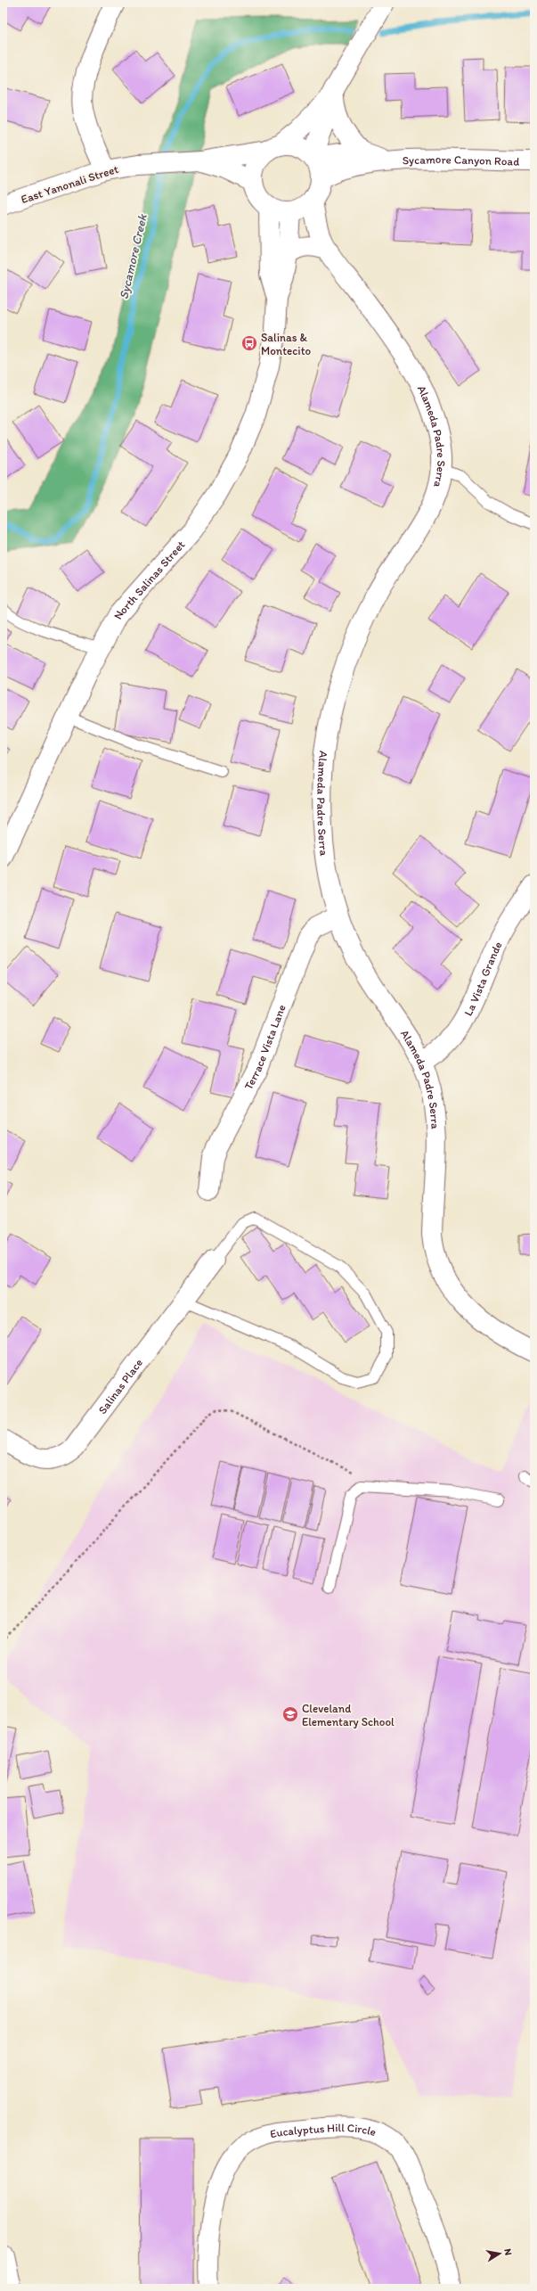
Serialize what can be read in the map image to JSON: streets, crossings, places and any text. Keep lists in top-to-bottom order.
{
  "streets": {
    "street": [
      "Sycamore Canyon Road",
      "East Yanonali Street",
      "Alameda Padre Serra",
      "North Salinas Street",
      "La Vista Grande",
      "Terrace Vista Lane",
      "Salinas Place",
      "Eucalyptus Hill Circle"
    ]
  },
  "crossings": [
    ["Sycamore Canyon Road", "East Yanonali Street"],
    ["Sycamore Canyon Road", "Alameda Padre Serra"],
    ["Sycamore Canyon Road", "North Salinas Street"],
    ["East Yanonali Street", "Alameda Padre Serra"],
    ["East Yanonali Street", "North Salinas Street"],
    ["Alameda Padre Serra", "North Salinas Street"],
    ["Alameda Padre Serra", "La Vista Grande"],
    ["Alameda Padre Serra", "Terrace Vista Lane"]
  ],
  "water": ["Sycamore Creek"],
  "places": {
    "bus stop": ["Salinas & Montecito"],
    "school or university": ["Cleveland Elementary School"]
  },
  "north": "right"
}
